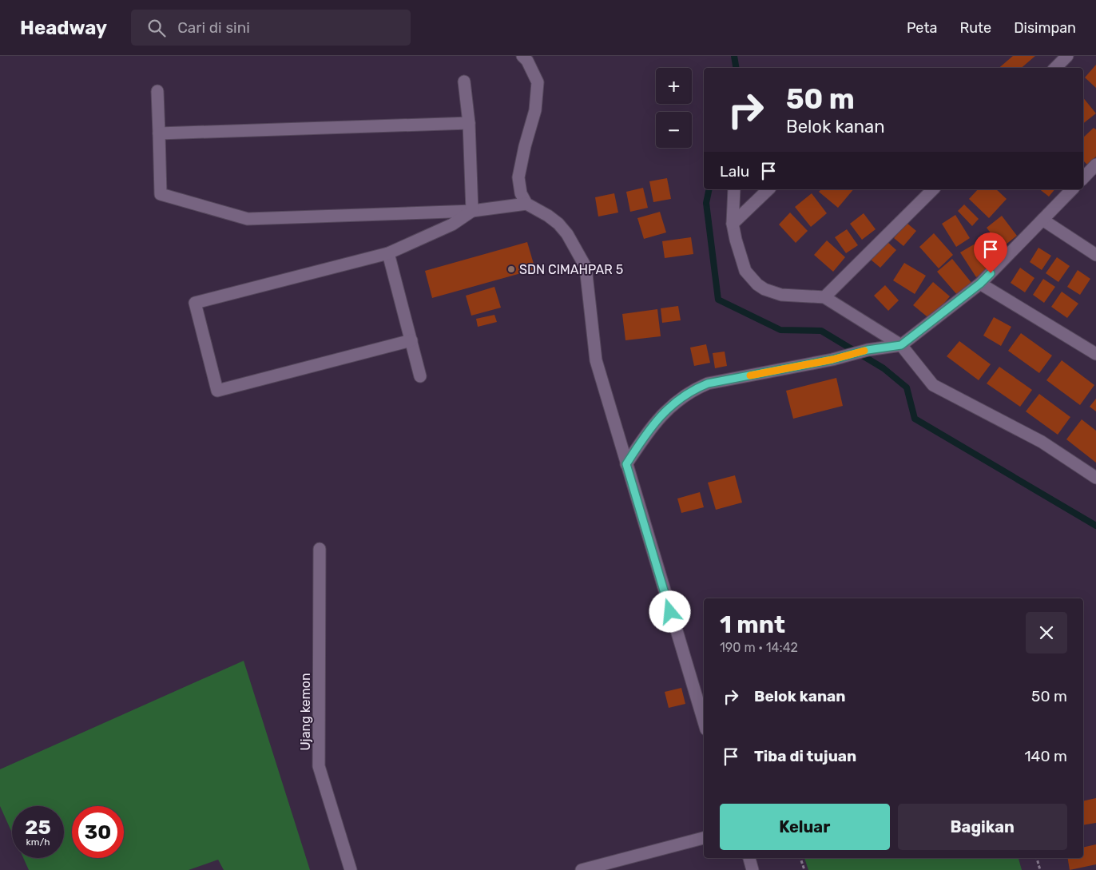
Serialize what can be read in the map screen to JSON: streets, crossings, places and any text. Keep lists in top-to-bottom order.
{
  "streets": {
    "street": ["Ujang kemon"]
  },
  "places": ["SDN CIMAHPAR 5"],
  "page": {
    "header": "Headway",
    "search": "Cari di sini",
    "nav": ["Peta", "Rute", "Disimpan"],
    "map_buttons": ["+", "−"],
    "turn": ["50 m", "Belok kanan"],
    "then": "Lalu",
    "heading": ["1 mnt", "190 m · 14:42"],
    "list": [
      {
        "name": "Belok kanan",
        "value": "50 m"
      },
      {
        "name": "Tiba di tujuan",
        "value": "140 m"
      }
    ],
    "buttons": ["Keluar", "Bagikan"],
    "speed": "25 km/h",
    "limit": "30"
  }
}
